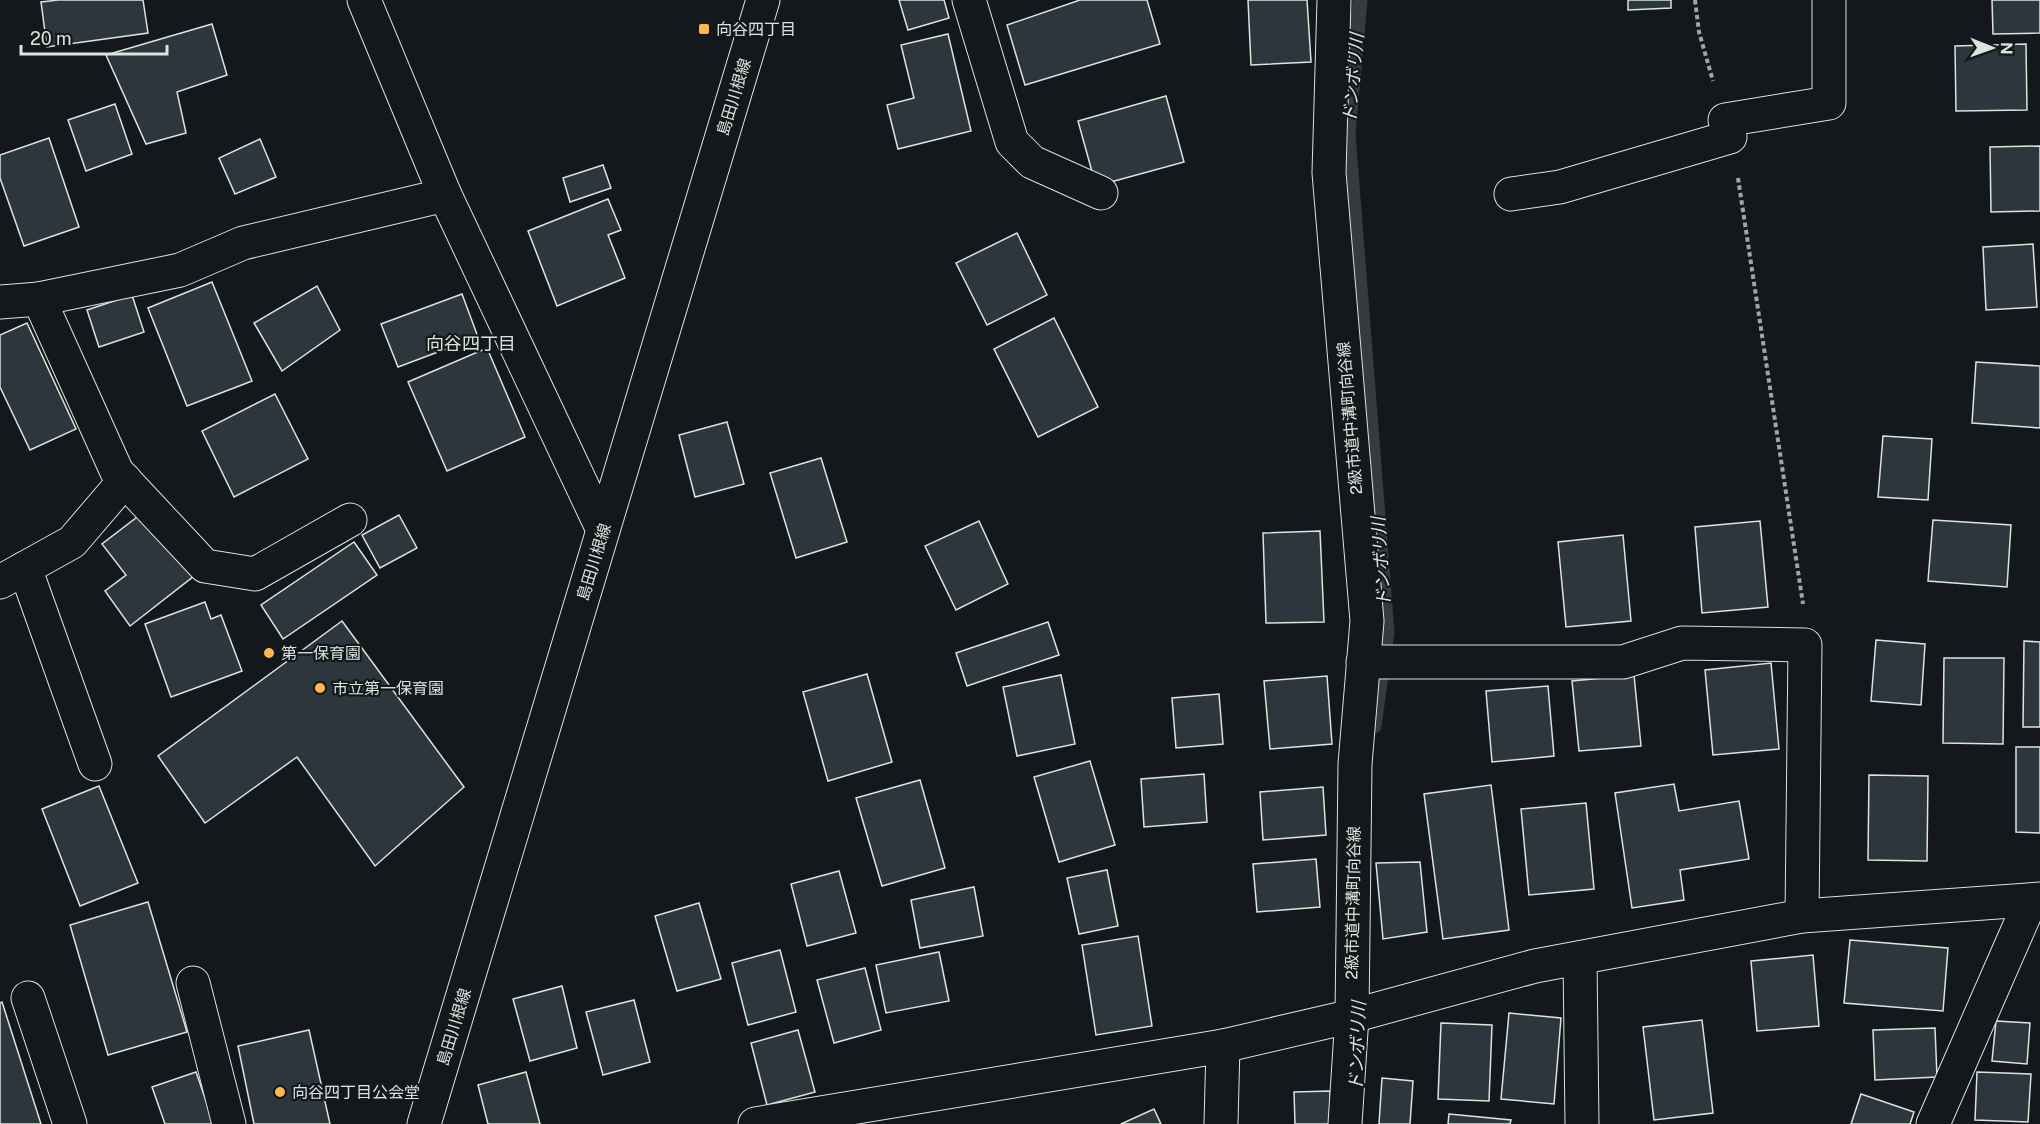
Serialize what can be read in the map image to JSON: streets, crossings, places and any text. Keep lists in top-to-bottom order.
{
  "streets": {
    "street": ["島田川根線", "2級市道中溝町向谷線"]
  },
  "districts": ["向谷四丁目"],
  "water": ["ドンボリ川"],
  "places": {
    "transit": ["向谷四丁目"],
    "other": ["第一保育園", "市立第一保育園", "向谷四丁目公会堂"]
  },
  "scale_bar": "20 m",
  "north": "right"
}
